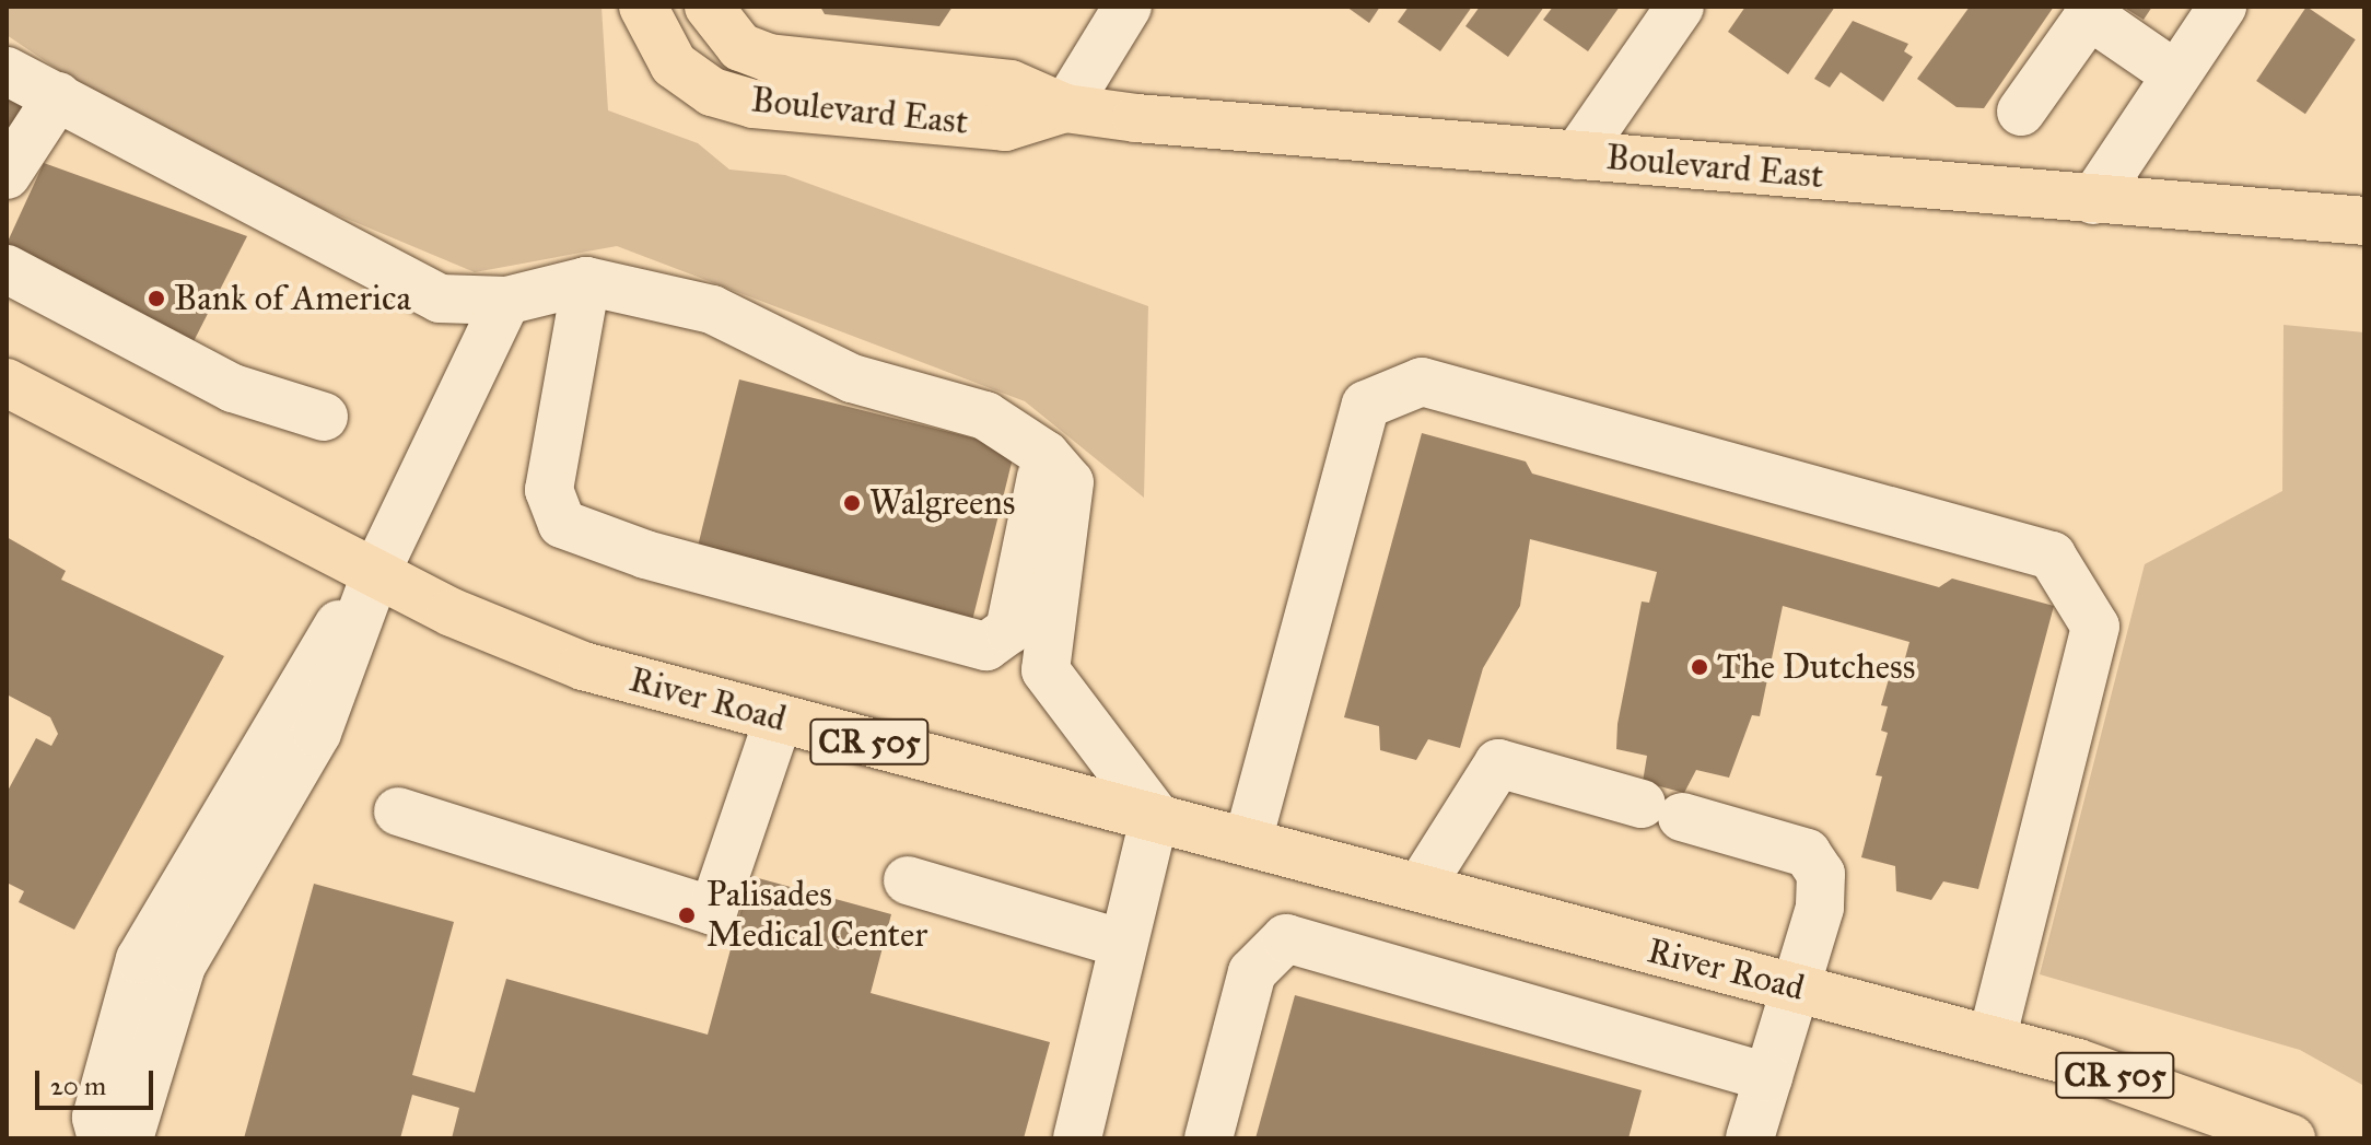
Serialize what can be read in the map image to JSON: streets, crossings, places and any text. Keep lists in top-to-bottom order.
{
  "streets": {
    "main road": ["Boulevard East", "River Road", "CR 505"]
  },
  "places": [
    "Bank of America",
    "Walgreens",
    "The Dutchess",
    "Palisades Medical Center"
  ],
  "scale_bar": "20 m"
}
